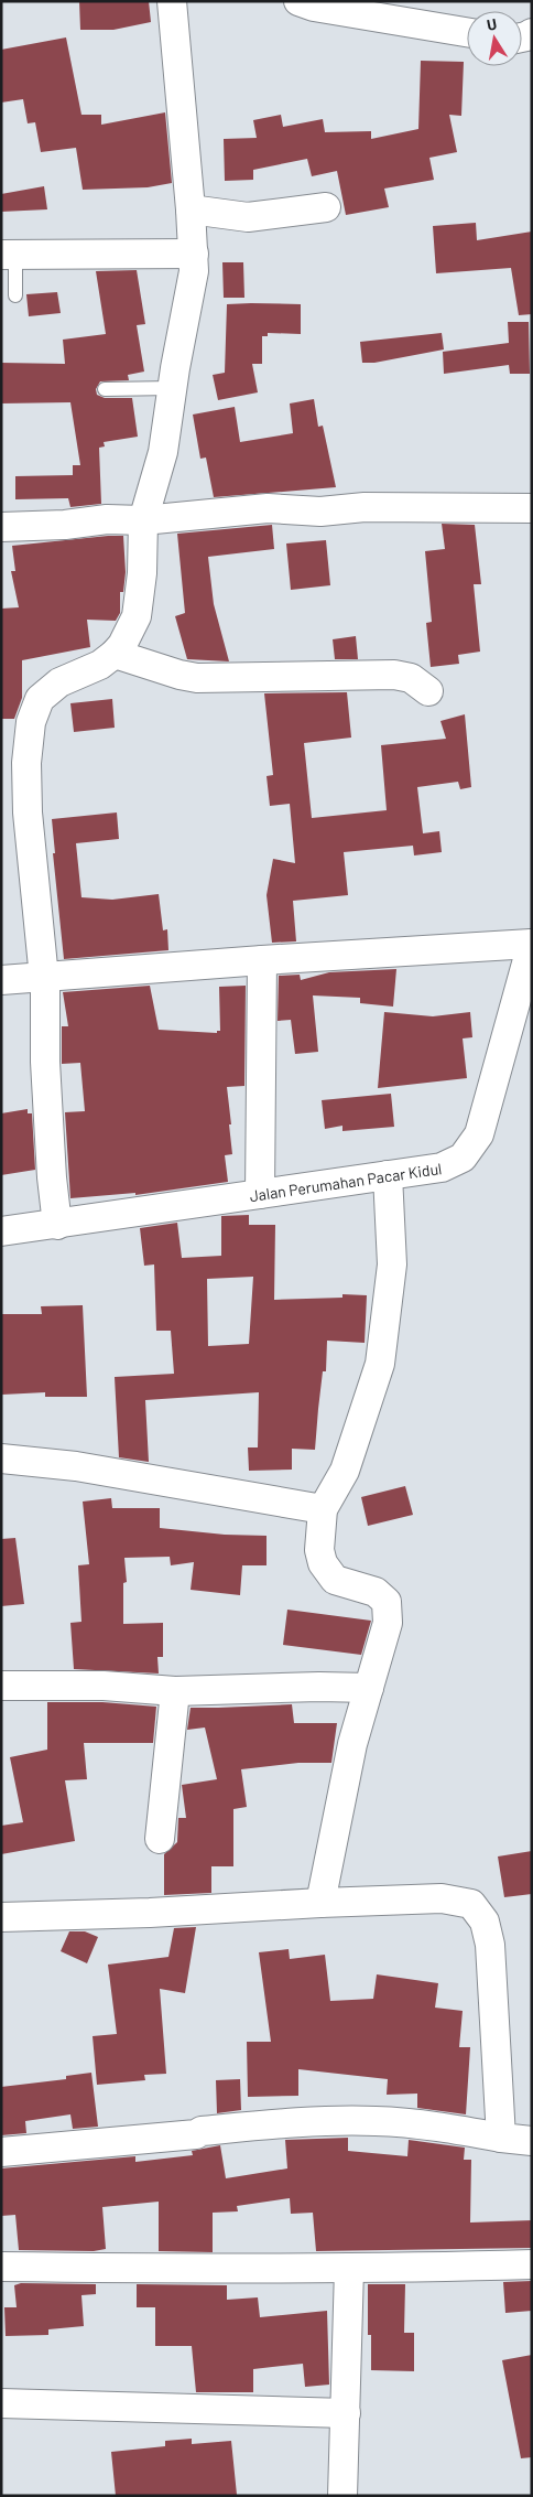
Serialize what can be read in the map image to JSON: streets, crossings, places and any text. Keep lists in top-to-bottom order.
{
  "streets": {
    "street": ["Jalan Perumahan Pacar Kidul"]
  },
  "north": "top"
}
